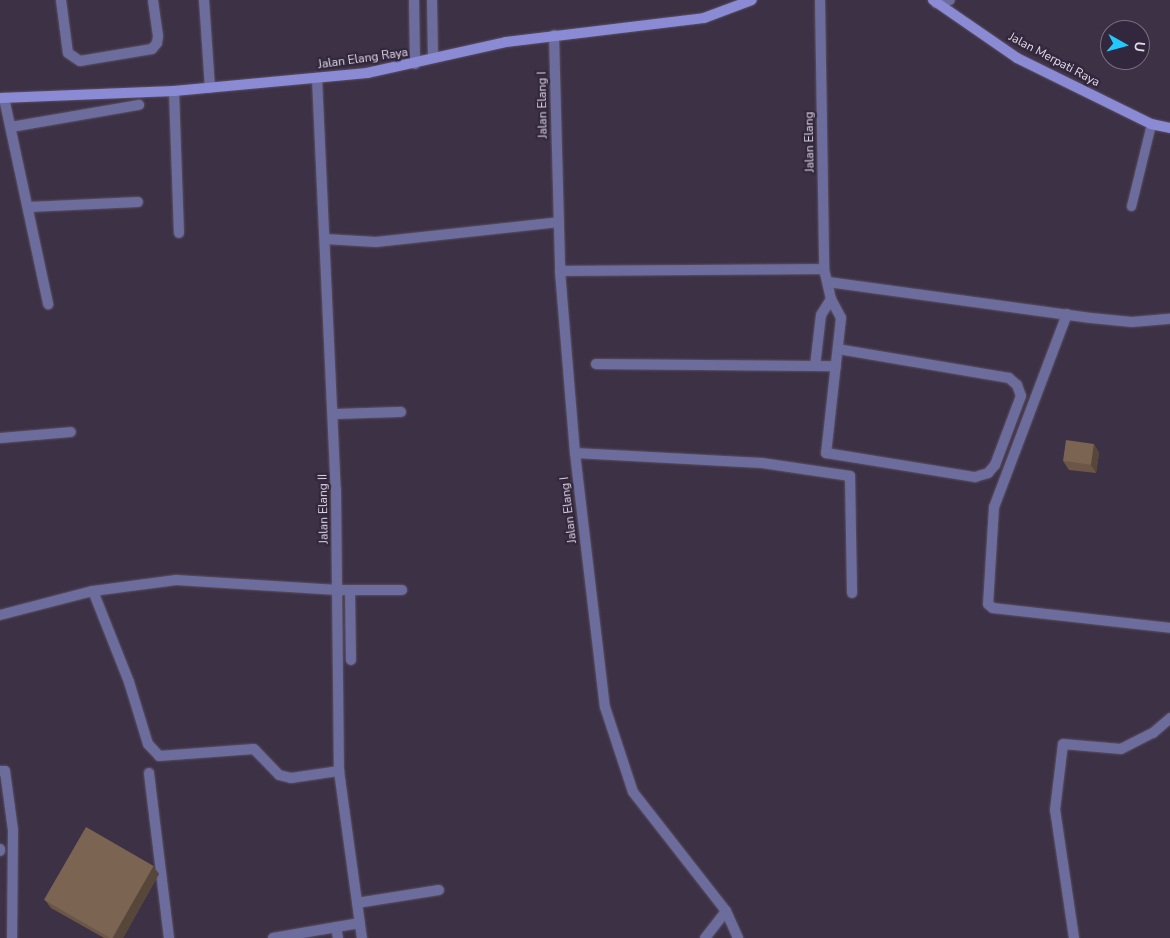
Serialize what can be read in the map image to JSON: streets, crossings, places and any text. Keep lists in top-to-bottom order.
{
  "streets": {
    "street": [
      "Jalan Elang Raya",
      "Jalan Merpati Raya",
      "Jalan Elang I",
      "Jalan Elang",
      "Jalan Elang II"
    ]
  },
  "crossings": [
    ["Jalan Elang Raya", "Jalan Elang I"],
    ["Jalan Elang Raya", "Jalan Elang II"]
  ],
  "north": "right"
}
